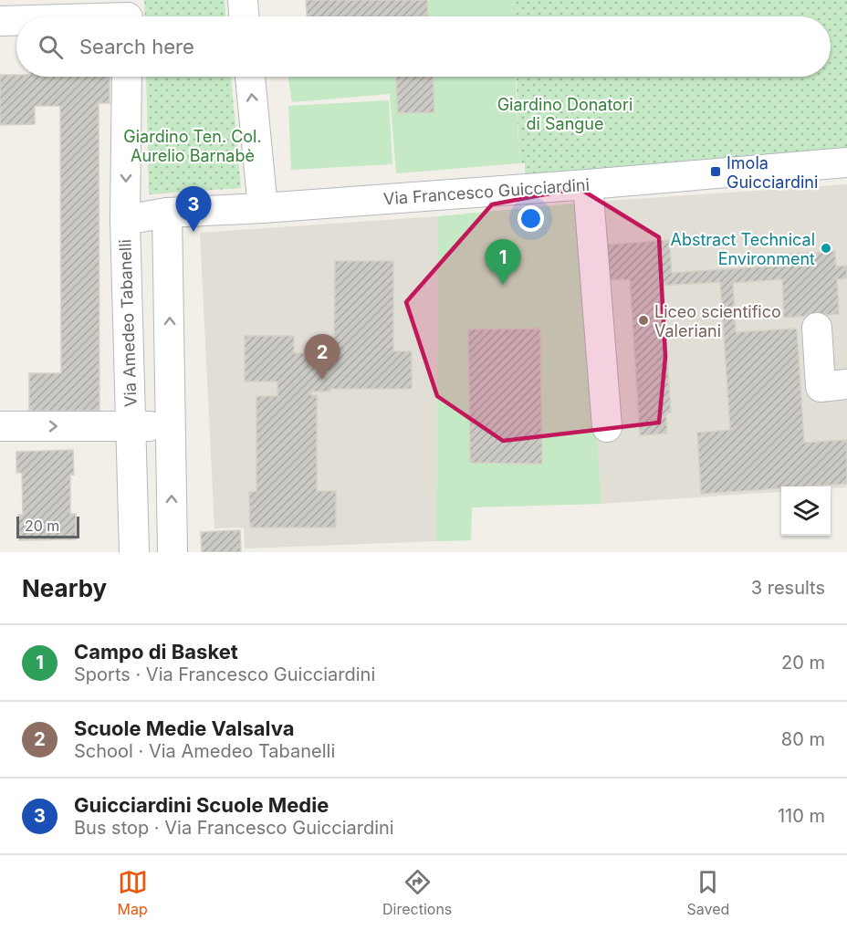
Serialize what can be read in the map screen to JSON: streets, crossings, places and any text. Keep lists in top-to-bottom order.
{
  "streets": {
    "street": ["Via Francesco Guicciardini", "Via Amedeo Tabanelli"]
  },
  "crossings": [
    ["Via Francesco Guicciardini", "Via Amedeo Tabanelli"]
  ],
  "parks": ["Giardino Donatori di Sangue", "Giardino Ten. Col. Aurelio Barnabè"],
  "places": {
    "transit": ["Imola Guicciardini"],
    "other": ["Abstract Technical Environment", "Liceo scientifico Valeriani"]
  },
  "scale_bar": "20 m",
  "page": {
    "search": "Search here",
    "pins": ["3", "1", "2"],
    "scale": "20 m",
    "heading": ["Nearby", "3 results"],
    "list": [
      {
        "mark": "1",
        "name": "Campo di Basket",
        "note": "Sports · Via Francesco Guicciardini",
        "value": "20 m"
      },
      {
        "mark": "2",
        "name": "Scuole Medie Valsalva",
        "note": "School · Via Amedeo Tabanelli",
        "value": "80 m"
      },
      {
        "mark": "3",
        "name": "Guicciardini Scuole Medie",
        "note": "Bus stop · Via Francesco Guicciardini",
        "value": "110 m"
      }
    ],
    "nav": ["Map", "Directions", "Saved"]
  }
}
